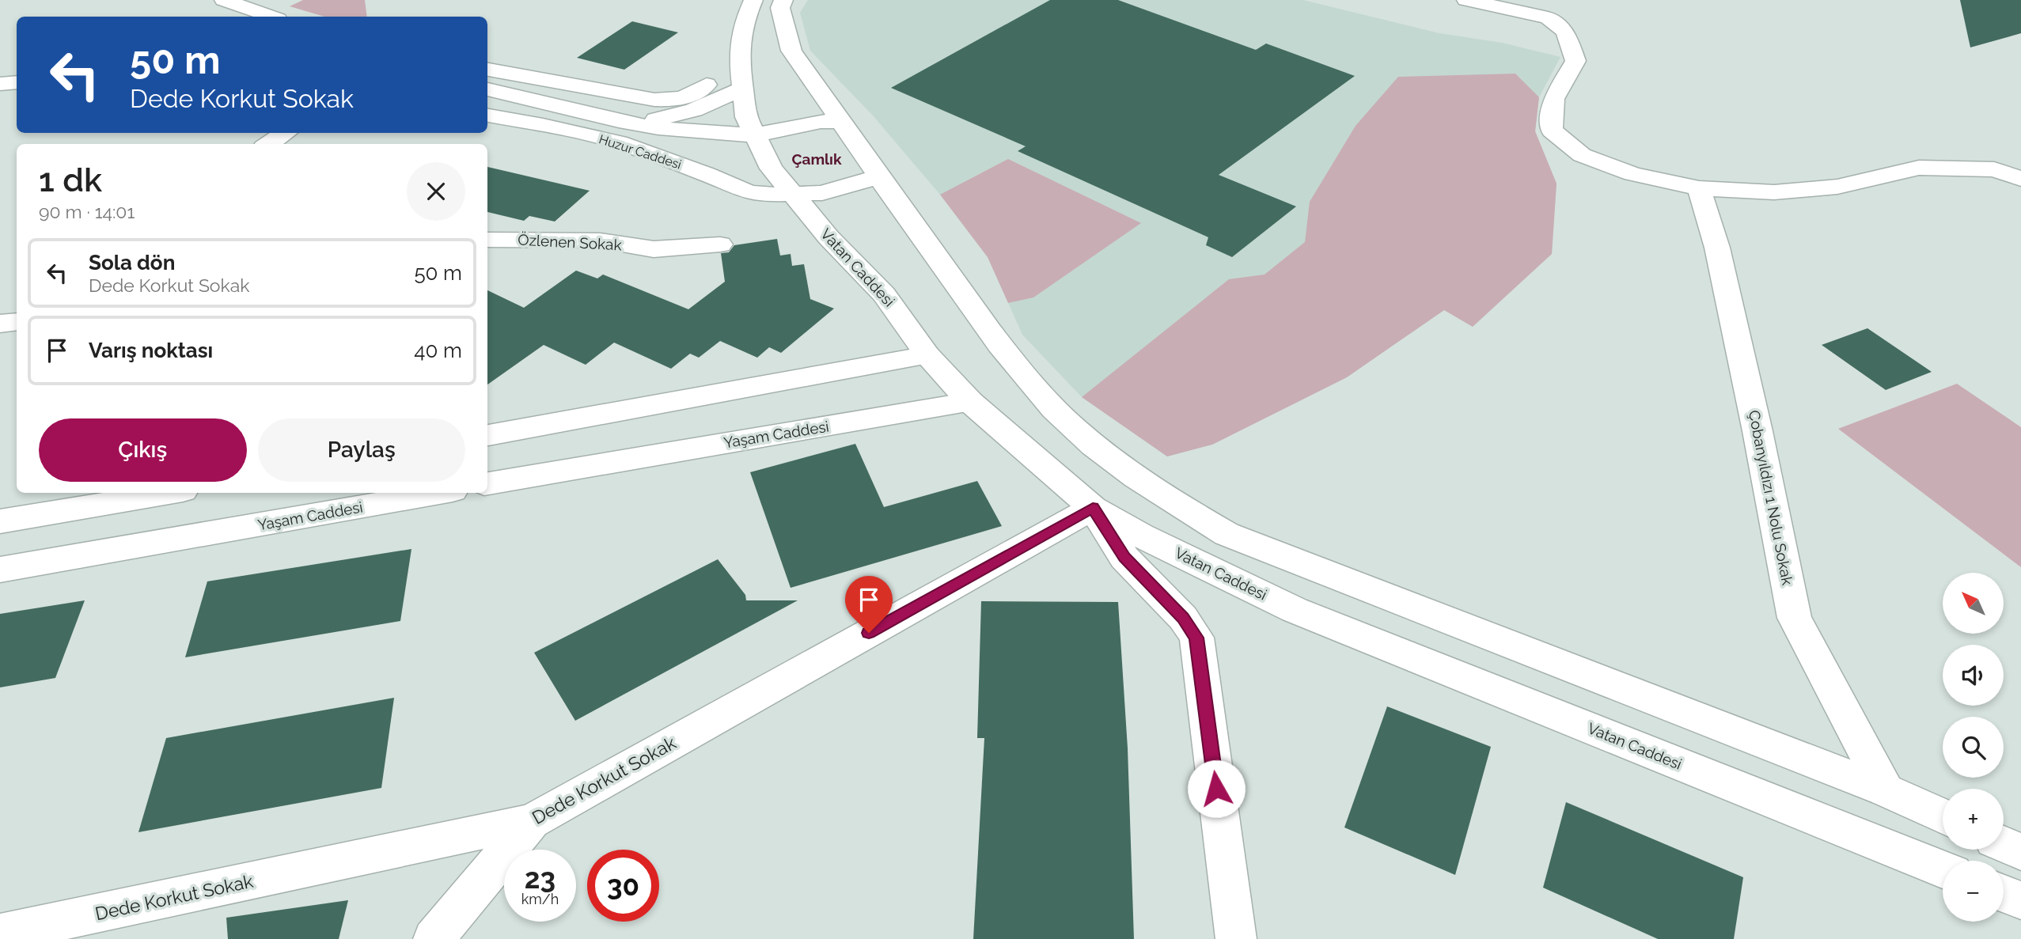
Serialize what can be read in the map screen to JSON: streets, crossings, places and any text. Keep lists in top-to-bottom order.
{
  "streets": {
    "street": [
      "Huzur Caddesi",
      "Özlenen Sokak",
      "Vatan Caddesi",
      "Yaşam Caddesi",
      "Çobanyıldızı 1 Nolu Sokak",
      "Dede Korkut Sokak"
    ]
  },
  "crossings": [
    ["Huzur Caddesi", "Vatan Caddesi"],
    ["Vatan Caddesi", "Yaşam Caddesi"],
    ["Vatan Caddesi", "Dede Korkut Sokak"]
  ],
  "districts": ["Çamlık"],
  "north": "top left",
  "page": {
    "turn": ["50 m", "Dede Korkut Sokak"],
    "heading": ["1 dk", "90 m · 14:01"],
    "list": [
      {
        "name": "Sola dön",
        "note": "Dede Korkut Sokak",
        "value": "50 m"
      },
      {
        "name": "Varış noktası",
        "value": "40 m"
      }
    ],
    "buttons": ["Çıkış", "Paylaş"],
    "map_buttons": ["+", "−"],
    "speed": "23 km/h",
    "limit": "30"
  }
}
